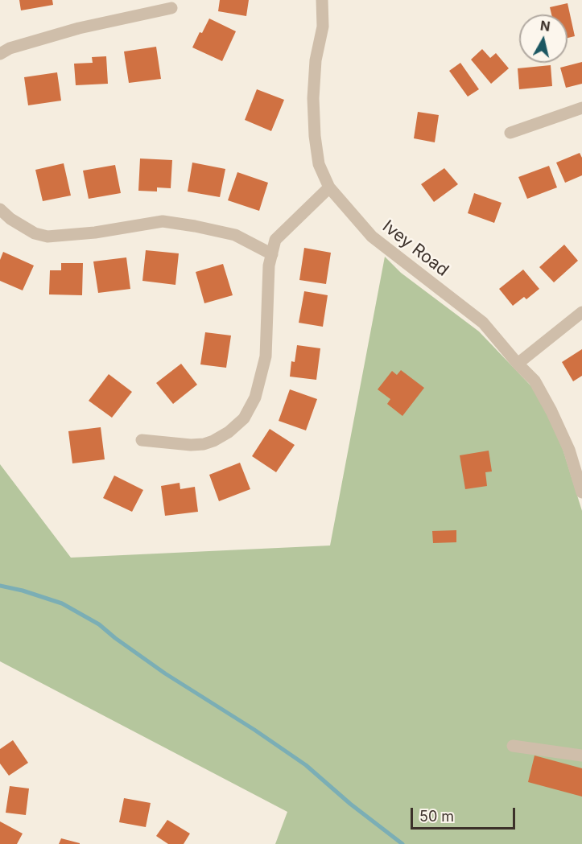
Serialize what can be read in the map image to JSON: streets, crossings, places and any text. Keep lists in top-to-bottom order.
{
  "streets": {
    "street": ["Ivey Road"]
  },
  "scale_bar": "50 m",
  "north": "top"
}
